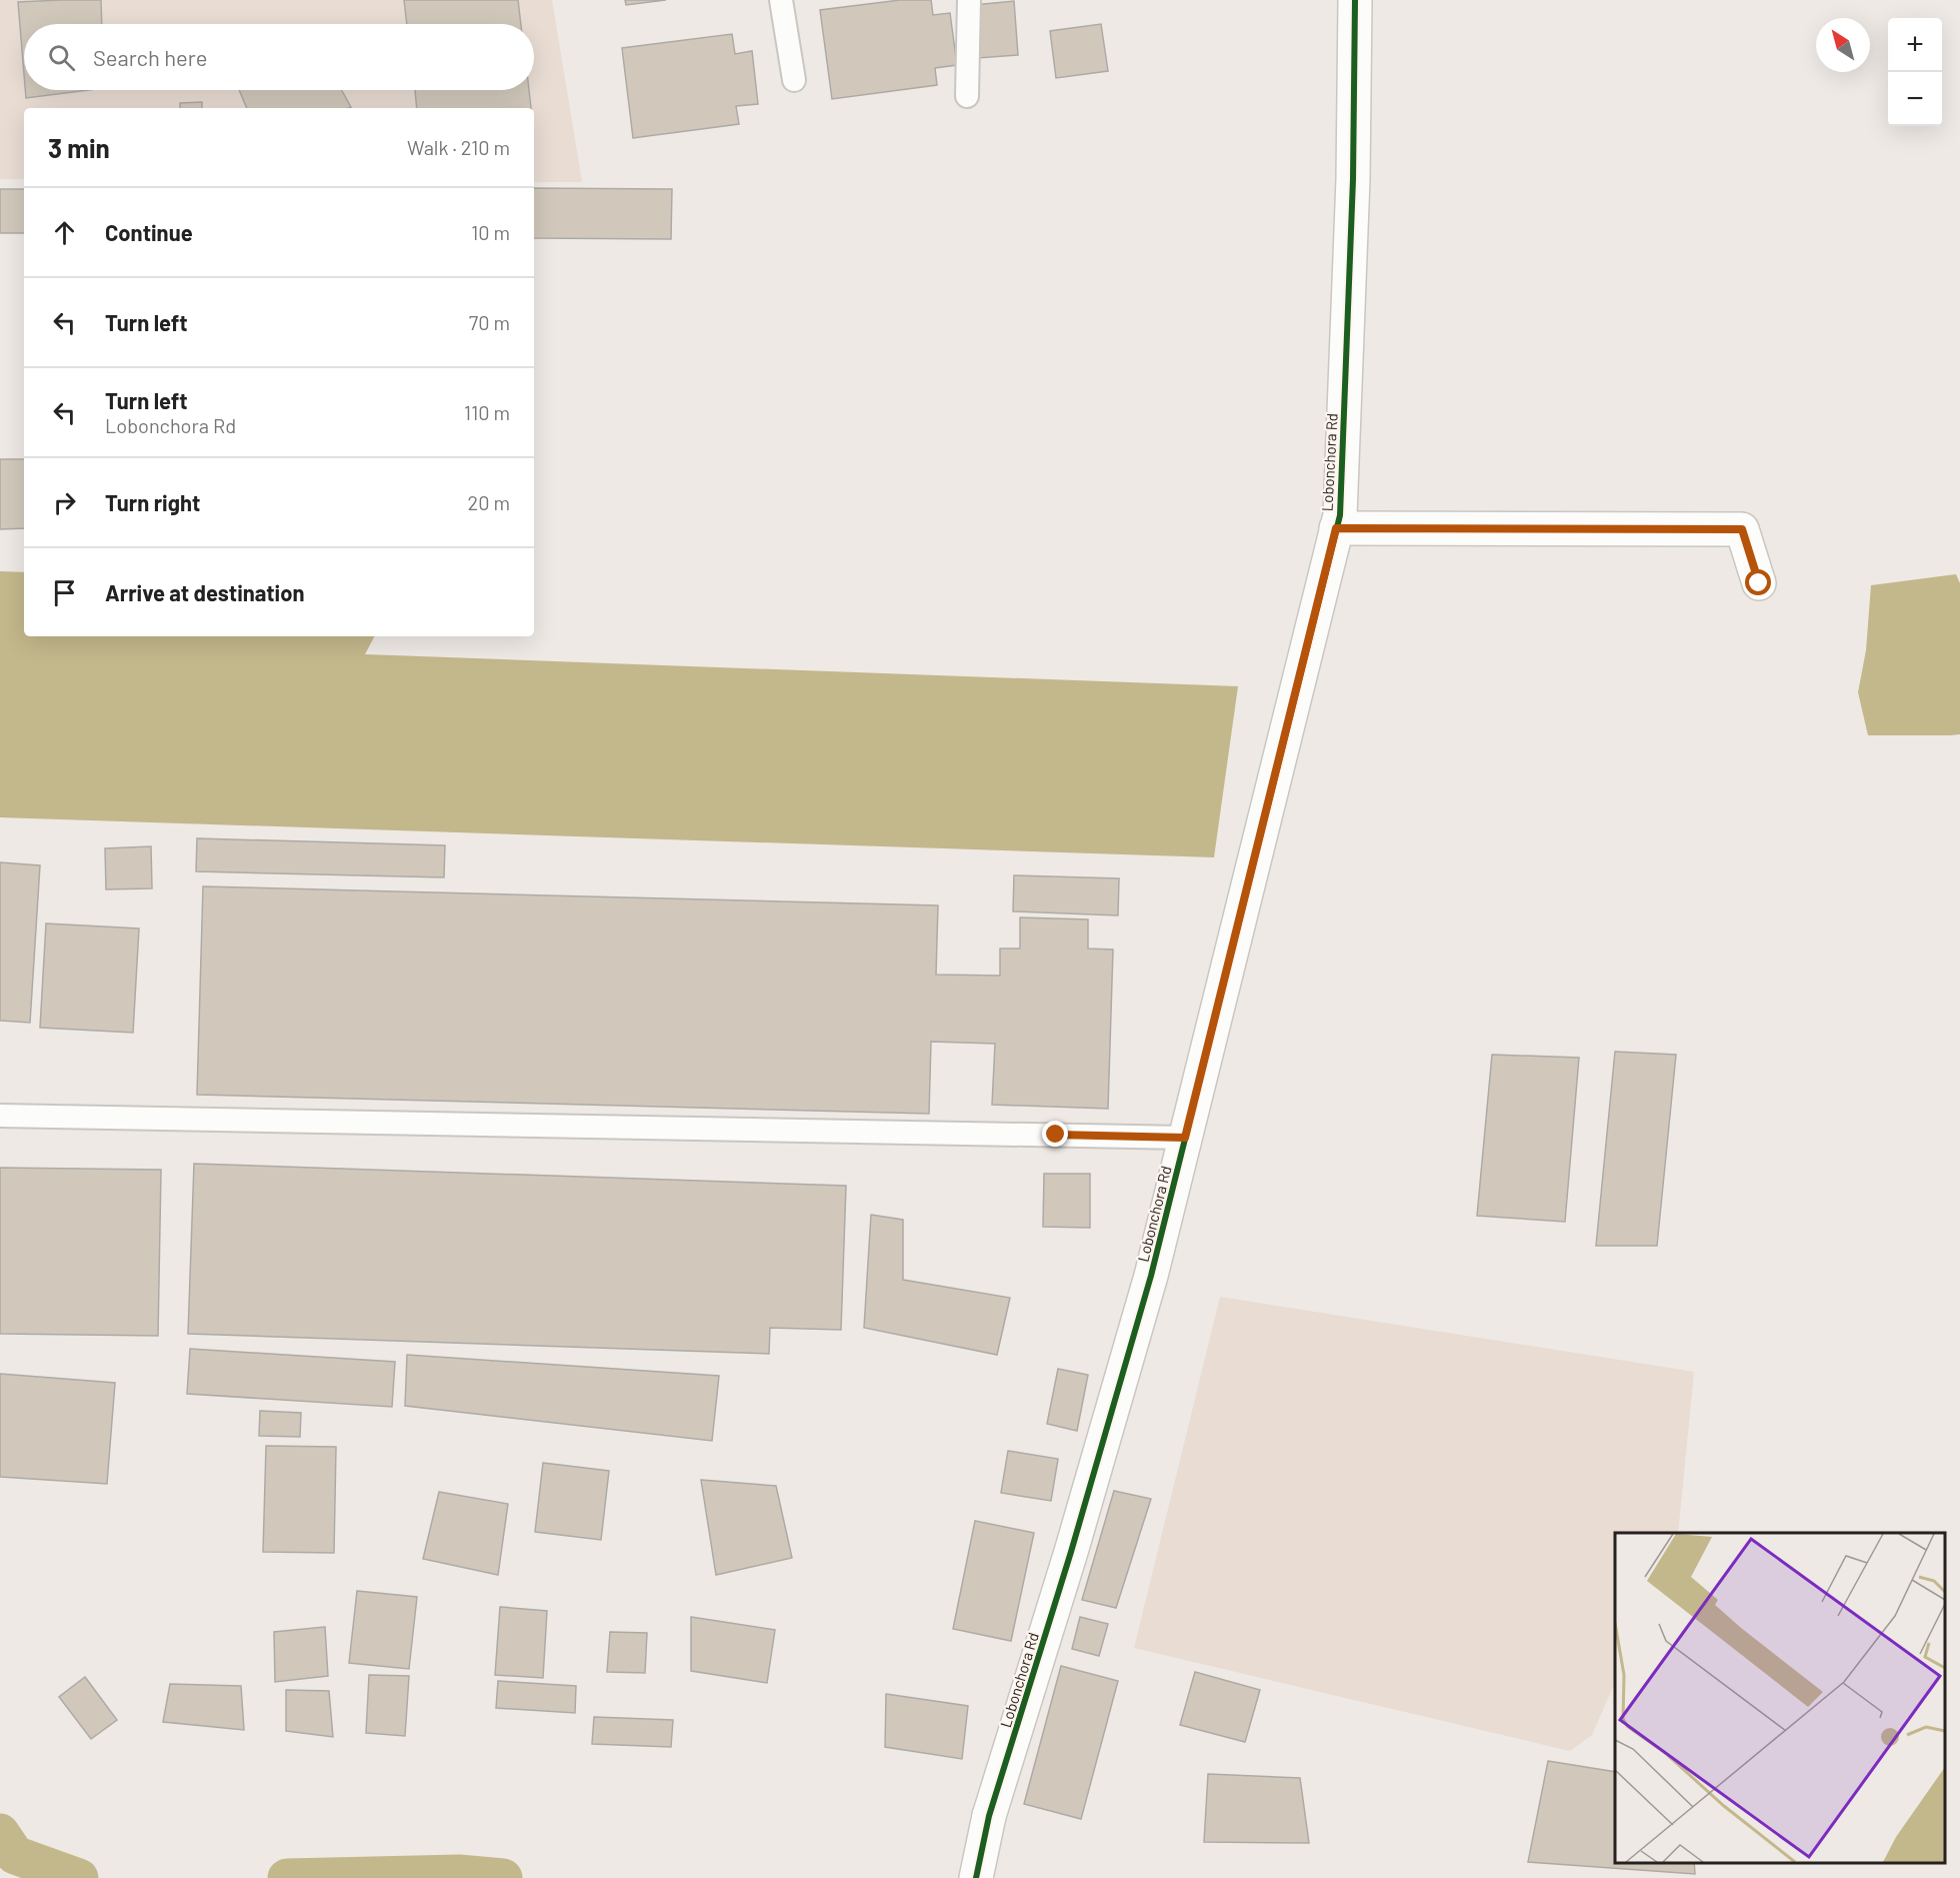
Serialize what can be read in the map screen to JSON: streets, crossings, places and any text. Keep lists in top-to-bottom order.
{
  "streets": {
    "street": ["Lobonchora Rd"]
  },
  "north": "top left",
  "page": {
    "map_buttons": ["+", "−"],
    "search": "Search here",
    "heading": ["3 min", "Walk · 210 m"],
    "list": [
      ["Continue", "10 m"],
      ["Turn left", "70 m"],
      ["Turn left", "Lobonchora Rd", "110 m"],
      ["Turn right", "20 m"],
      "Arrive at destination"
    ]
  }
}
